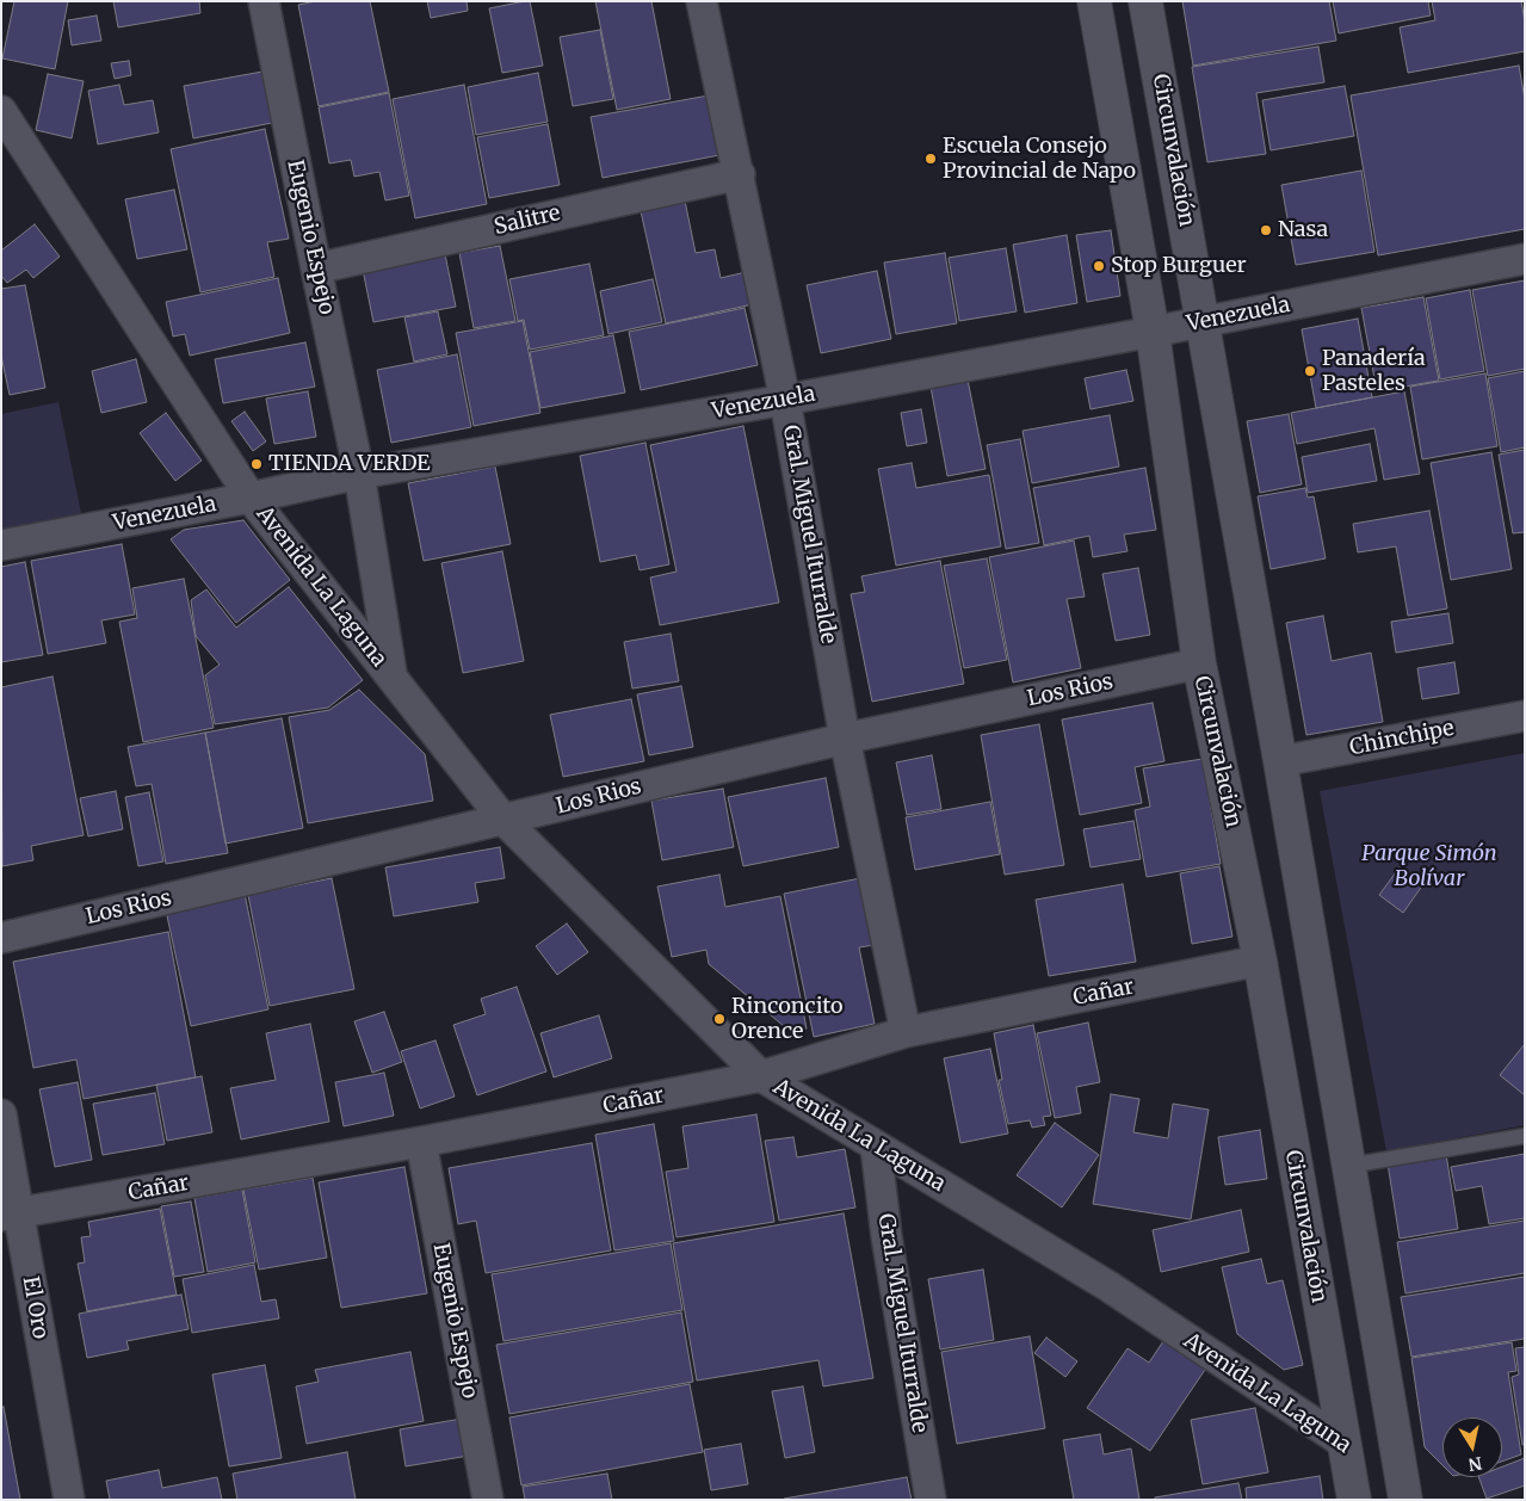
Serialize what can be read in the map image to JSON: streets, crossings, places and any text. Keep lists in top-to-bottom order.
{
  "streets": {
    "main road": ["Circunvalación", "Avenida La Laguna"],
    "street": [
      "Salitre",
      "Eugenio Espejo",
      "Venezuela",
      "Gral. Miguel Iturralde",
      "Los Rios",
      "Chinchipe",
      "Cañar",
      "El Oro"
    ]
  },
  "crossings": [
    ["Circunvalación", "Venezuela"],
    ["Circunvalación", "Avenida La Laguna"],
    ["Circunvalación", "Los Rios"],
    ["Circunvalación", "Chinchipe"],
    ["Circunvalación", "Cañar"],
    ["Salitre", "Eugenio Espejo"],
    ["Salitre", "Gral. Miguel Iturralde"],
    ["Eugenio Espejo", "Venezuela"],
    ["Eugenio Espejo", "Avenida La Laguna"],
    ["Eugenio Espejo", "Cañar"],
    ["Venezuela", "Gral. Miguel Iturralde"],
    ["Venezuela", "Avenida La Laguna"],
    ["Gral. Miguel Iturralde", "Avenida La Laguna"],
    ["Gral. Miguel Iturralde", "Los Rios"],
    ["Gral. Miguel Iturralde", "Cañar"],
    ["Avenida La Laguna", "Los Rios"],
    ["Avenida La Laguna", "Cañar"],
    ["Cañar", "El Oro"]
  ],
  "parks": ["Parque Simón Bolívar"],
  "places": [
    "Escuela Consejo Provincial de Napo",
    "Nasa",
    "Stop Burguer",
    "Panadería Pasteles",
    "TIENDA VERDE",
    "Rinconcito Orence"
  ],
  "north": "bottom"
}
